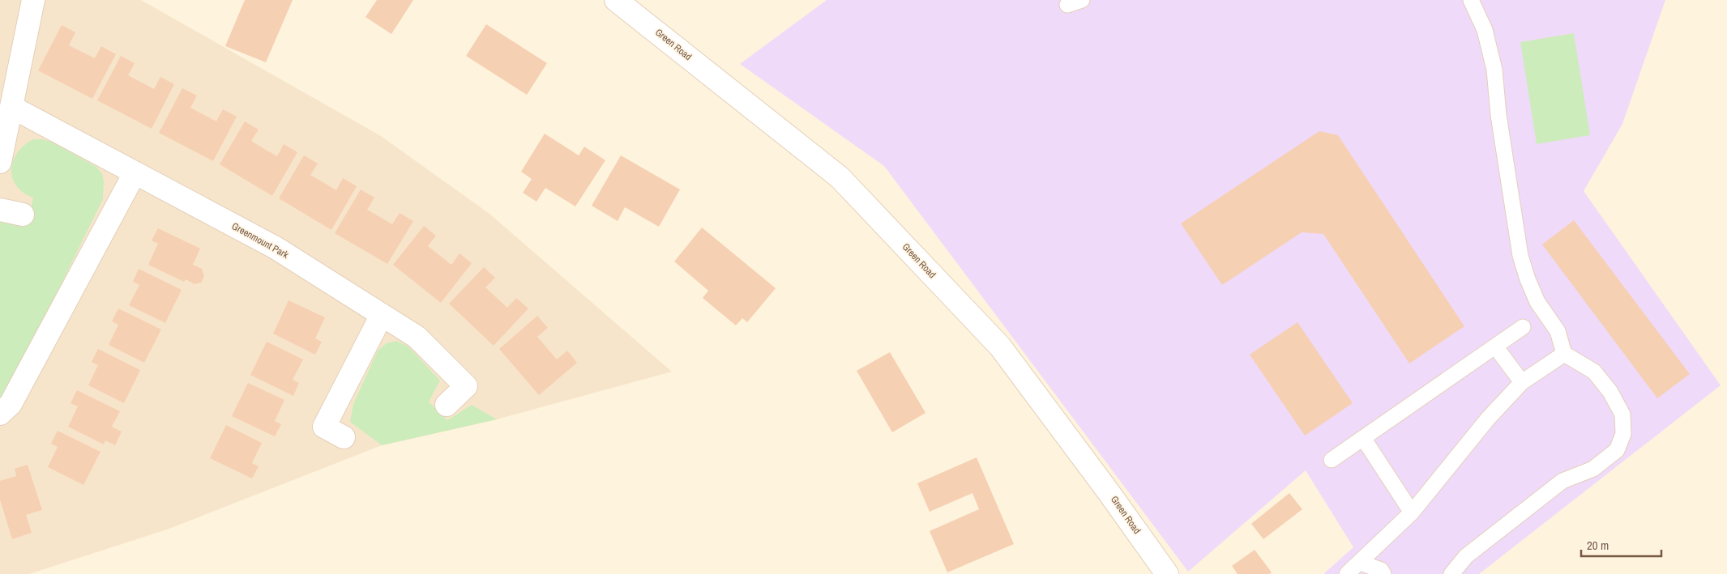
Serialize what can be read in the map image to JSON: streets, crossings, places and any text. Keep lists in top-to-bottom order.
{
  "streets": {
    "street": ["Green Road", "Greenmount Park"]
  },
  "scale_bar": "20 m"
}
